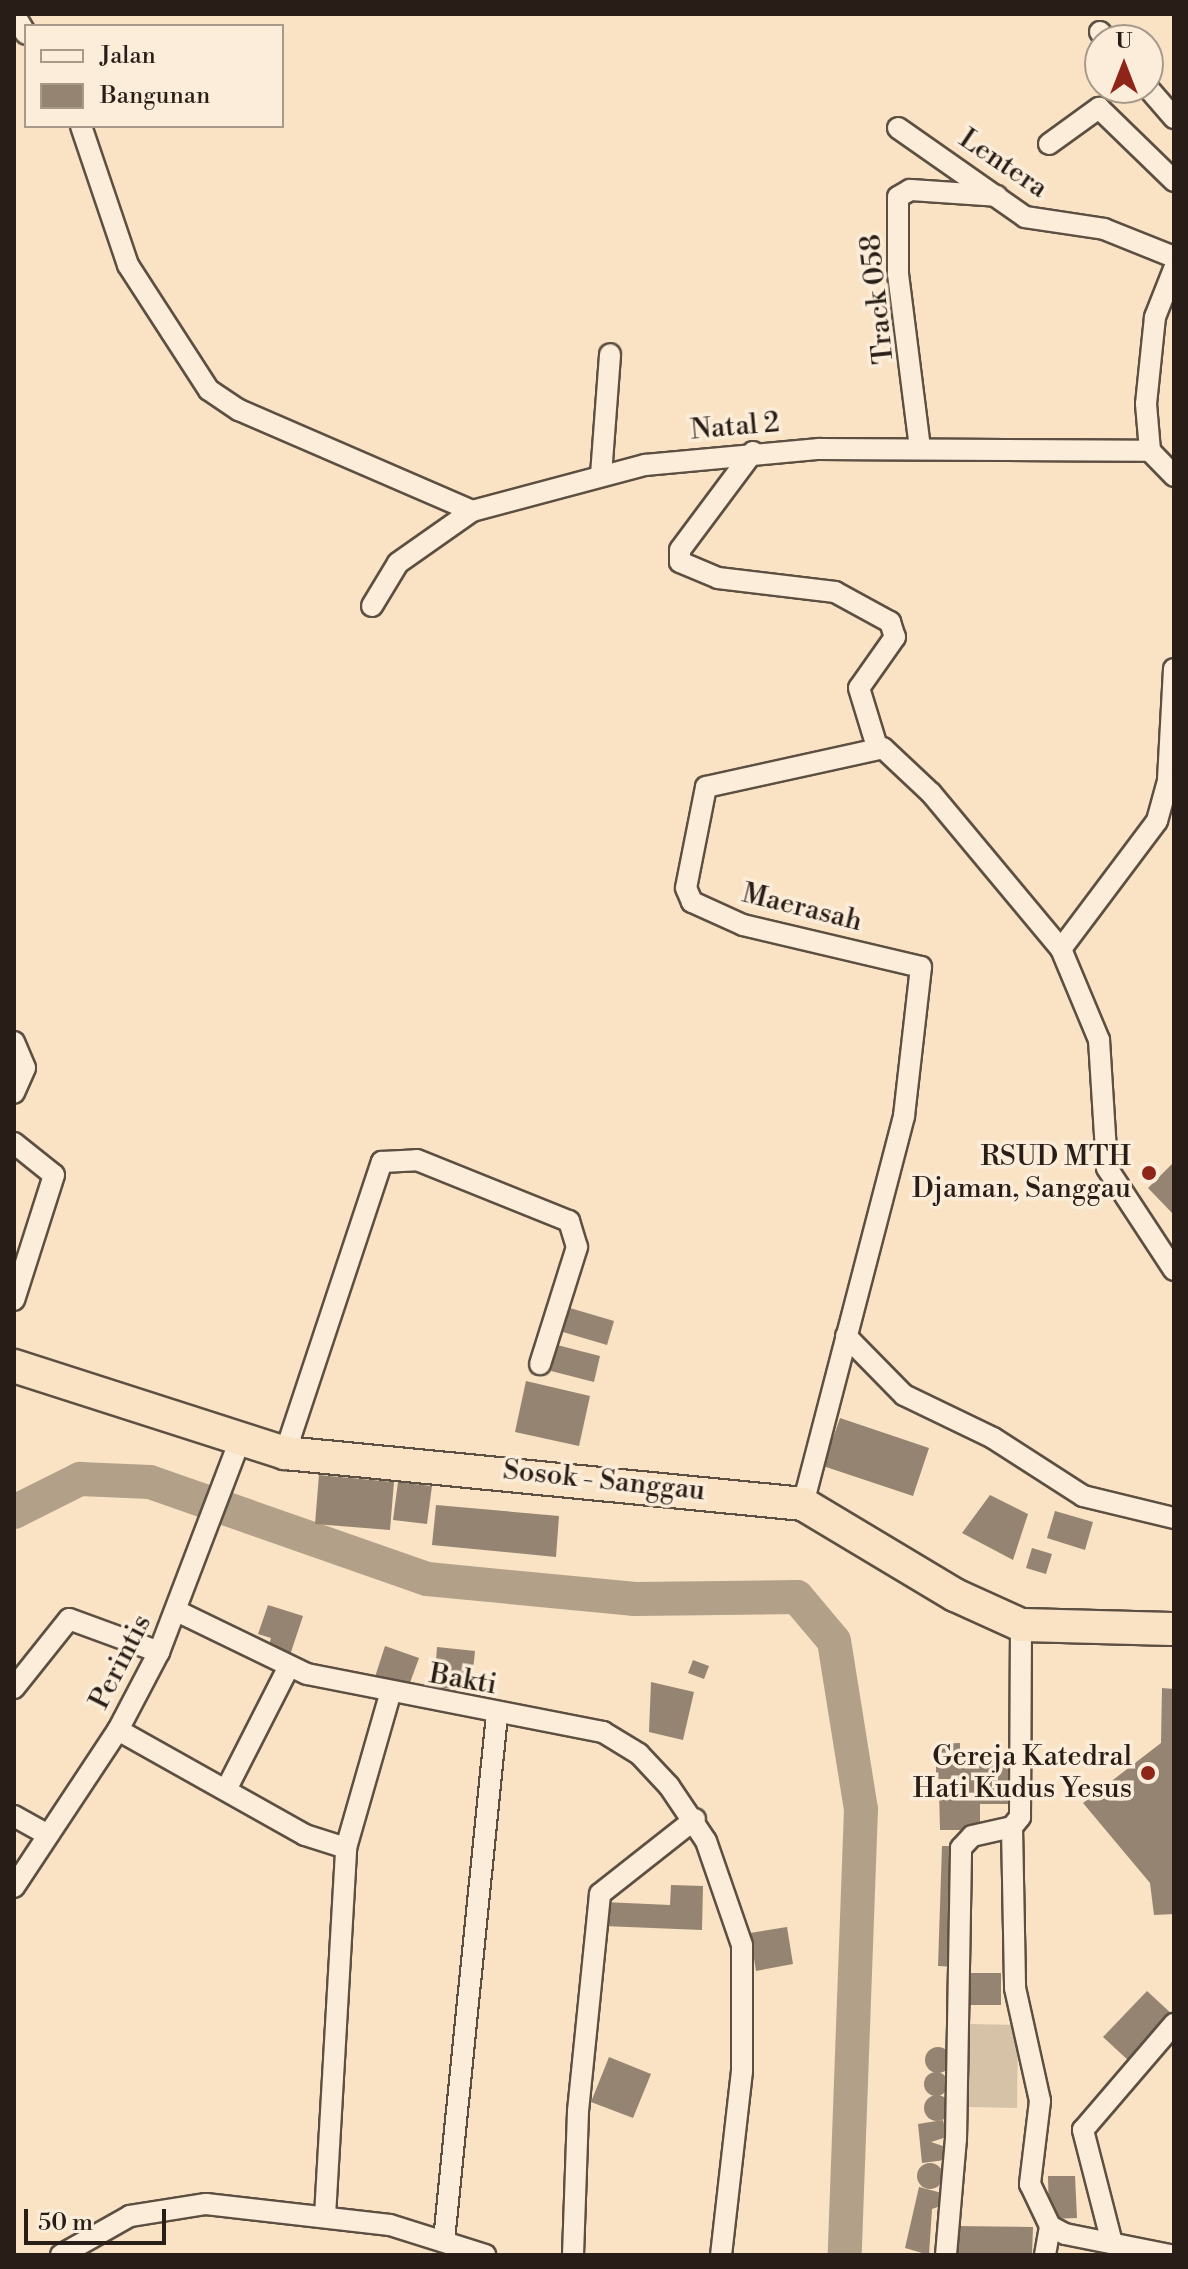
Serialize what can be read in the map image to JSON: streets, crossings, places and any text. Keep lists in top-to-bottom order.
{
  "streets": {
    "highway": ["Sosok - Sanggau"],
    "street": [
      "Lentera",
      "Track 058",
      "Natal 2",
      "Maerasah",
      "Perintis",
      "Bakti"
    ]
  },
  "crossings": [
    ["Lentera", "Track 058"],
    ["Track 058", "Natal 2"],
    ["Maerasah", "Sosok - Sanggau"],
    ["Sosok - Sanggau", "Perintis"],
    ["Perintis", "Bakti"]
  ],
  "places": ["RSUD MTH Djaman, Sanggau", "Gereja Katedral Hati Kudus Yesus"],
  "legend": ["Jalan", "Bangunan"],
  "scale_bar": "50 m",
  "north": "top"
}
